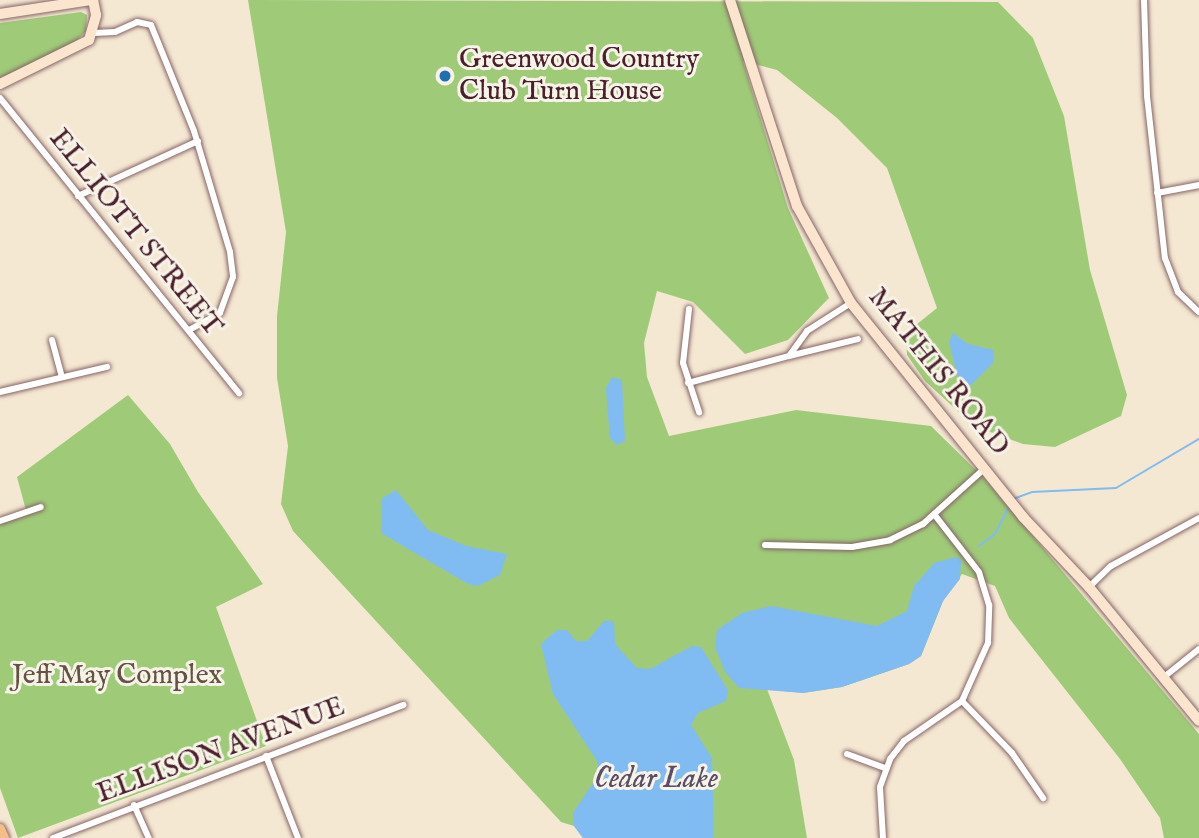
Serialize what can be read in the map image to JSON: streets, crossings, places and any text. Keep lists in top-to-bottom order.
{
  "streets": {
    "street": ["ELLIOTT STREET", "MATHIS ROAD", "ELLISON AVENUE"]
  },
  "water": ["Cedar Lake"],
  "parks": ["Jeff May Complex"],
  "places": ["Greenwood Country Club Turn House"]
}
